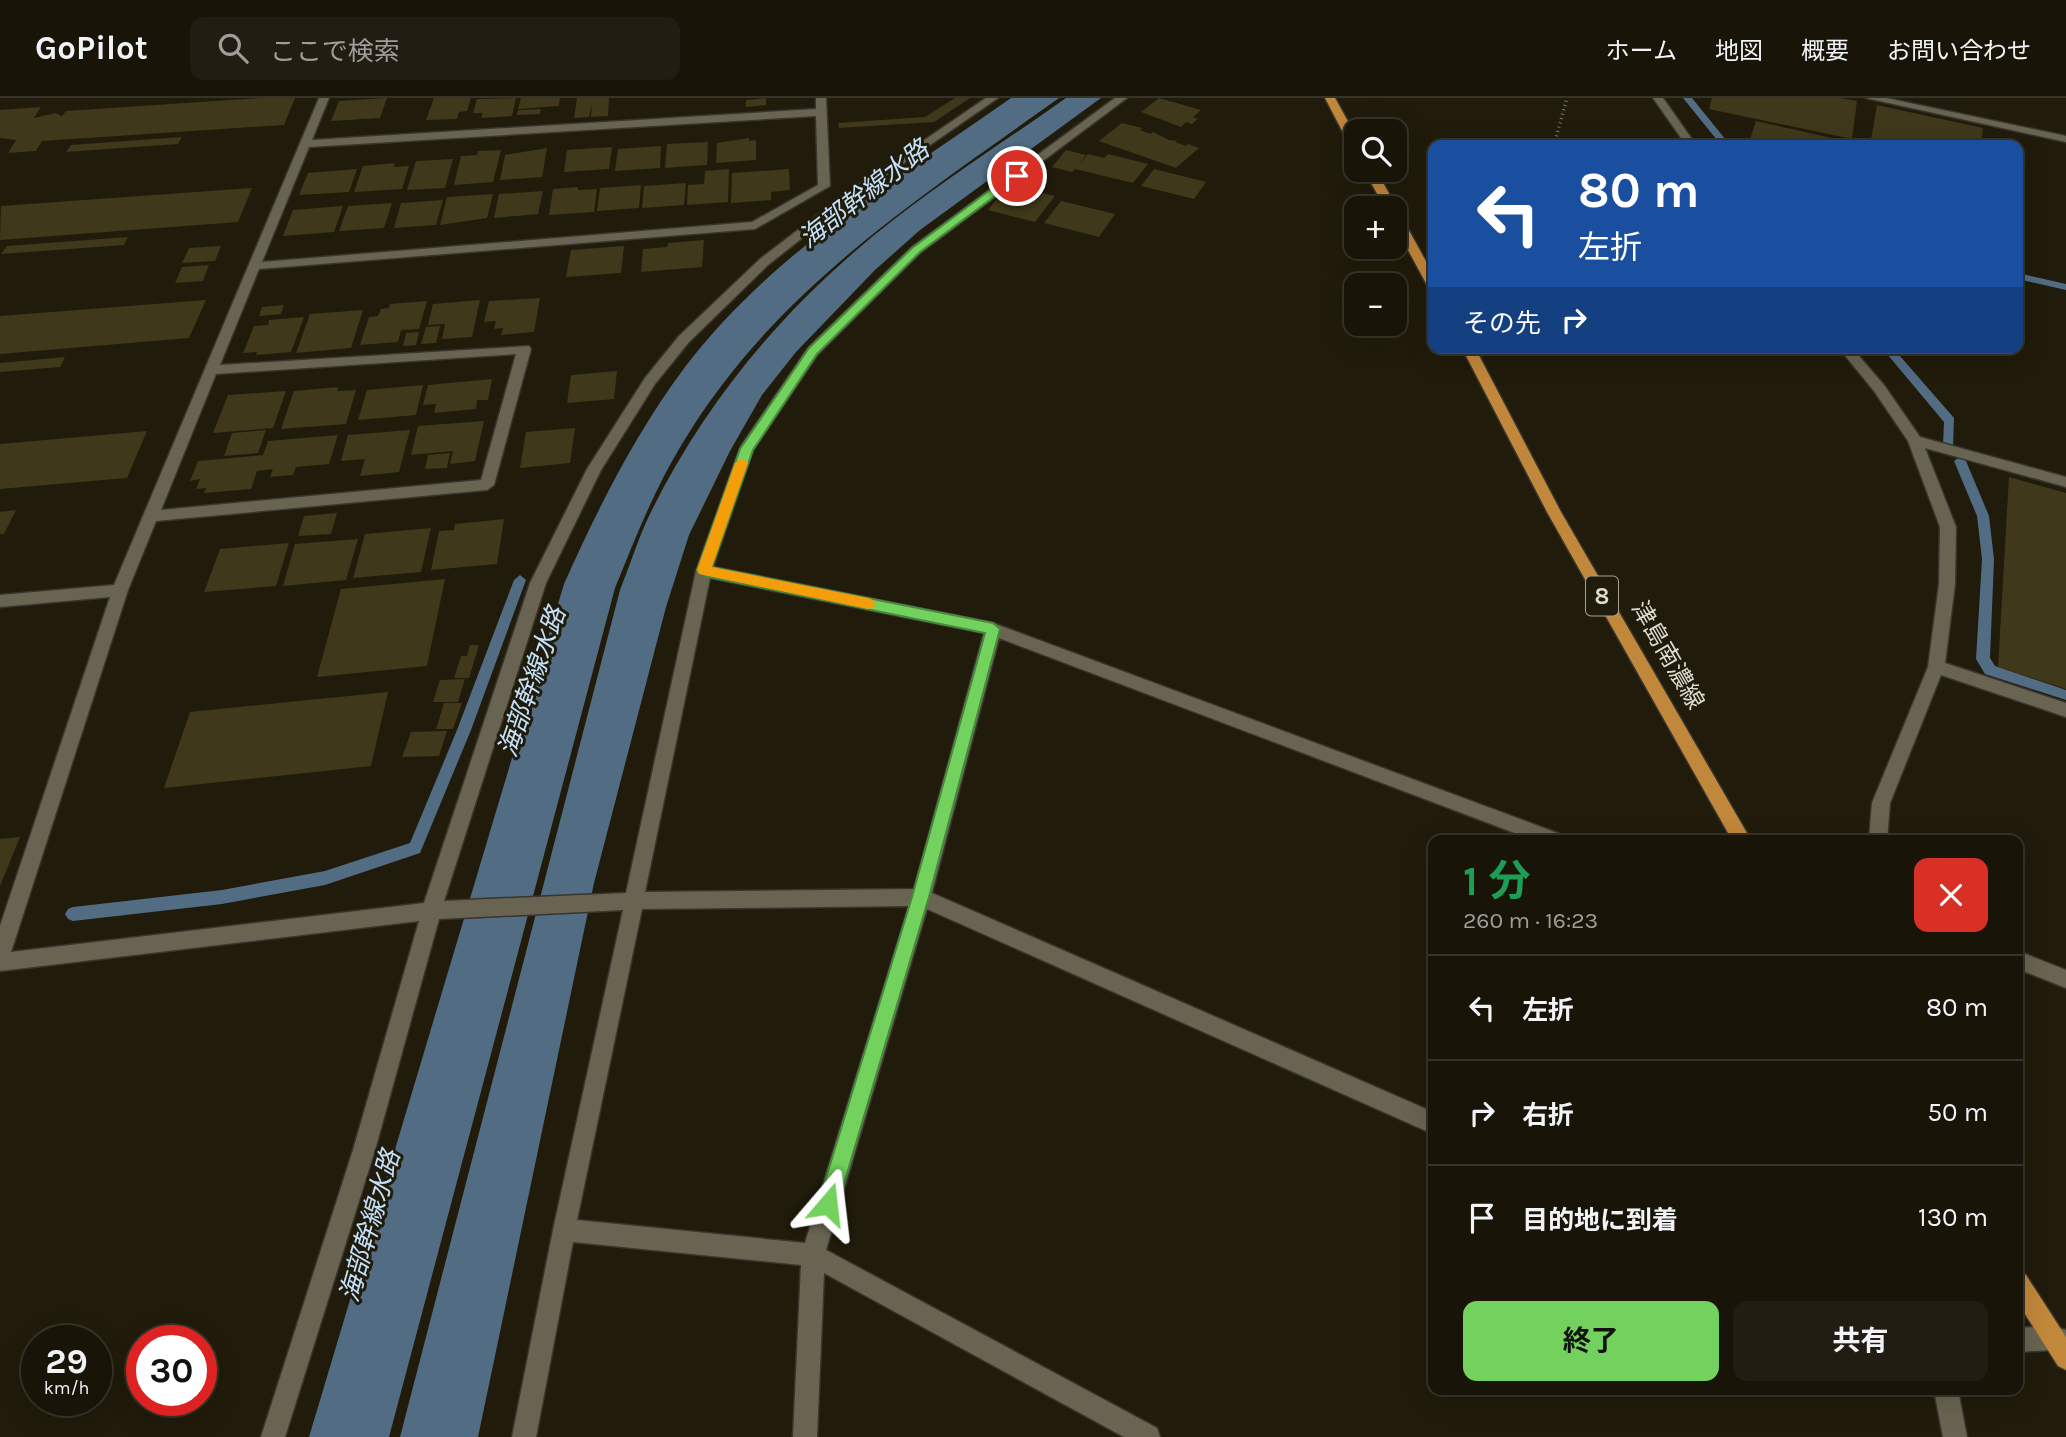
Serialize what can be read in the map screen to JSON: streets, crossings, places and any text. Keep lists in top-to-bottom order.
{
  "streets": {
    "main road": ["8", "津島南濃線"]
  },
  "water": ["海部幹線水路"],
  "page": {
    "header": "GoPilot",
    "search": "ここで検索",
    "nav": [
      "ホーム",
      "地図",
      "概要",
      "お問い合わせ"
    ],
    "map_buttons": ["+", "−"],
    "turn": ["80 m", "左折"],
    "then": "その先",
    "heading": ["1 分", "260 m · 16:23"],
    "list": [
      {
        "name": "左折",
        "value": "80 m"
      },
      {
        "name": "右折",
        "value": "50 m"
      },
      {
        "name": "目的地に到着",
        "value": "130 m"
      }
    ],
    "buttons": ["終了", "共有"],
    "speed": "29 km/h",
    "limit": "30"
  }
}
